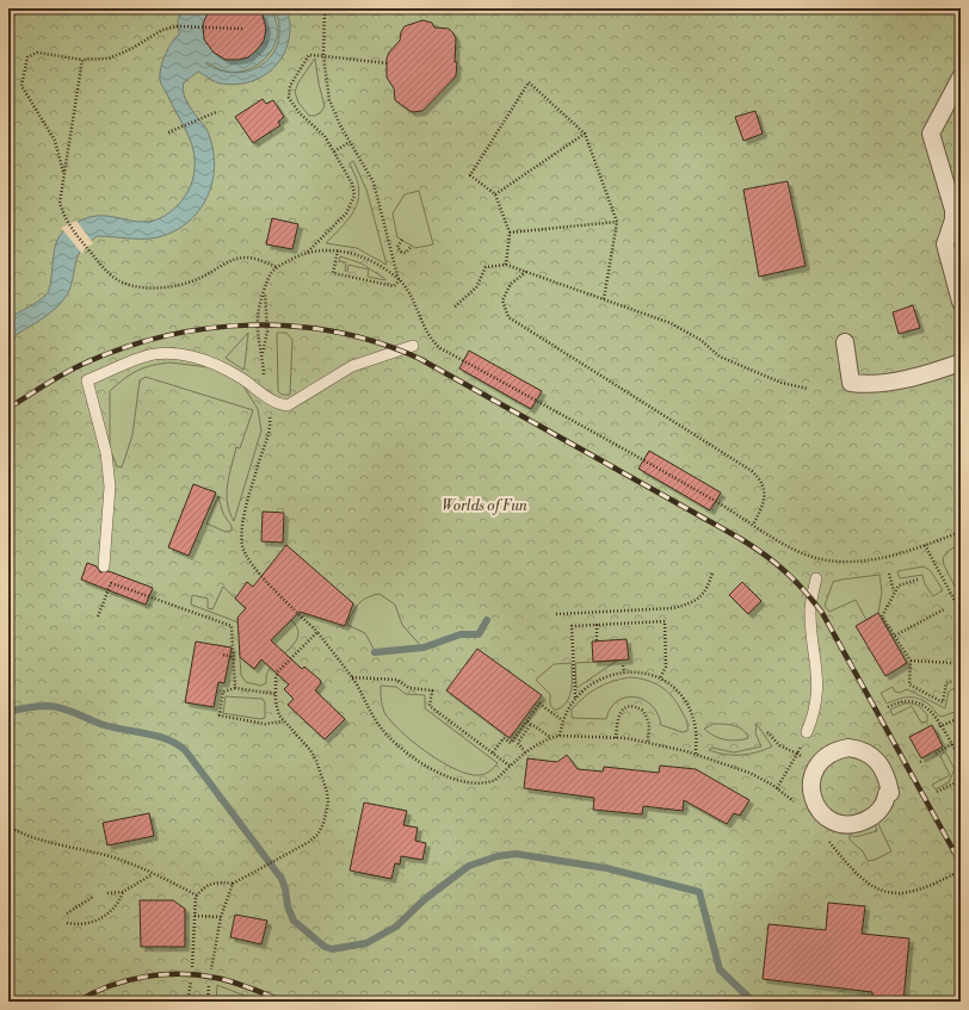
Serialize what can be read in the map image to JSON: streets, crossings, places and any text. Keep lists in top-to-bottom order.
{
  "parks": ["Worlds of Fun"]
}
